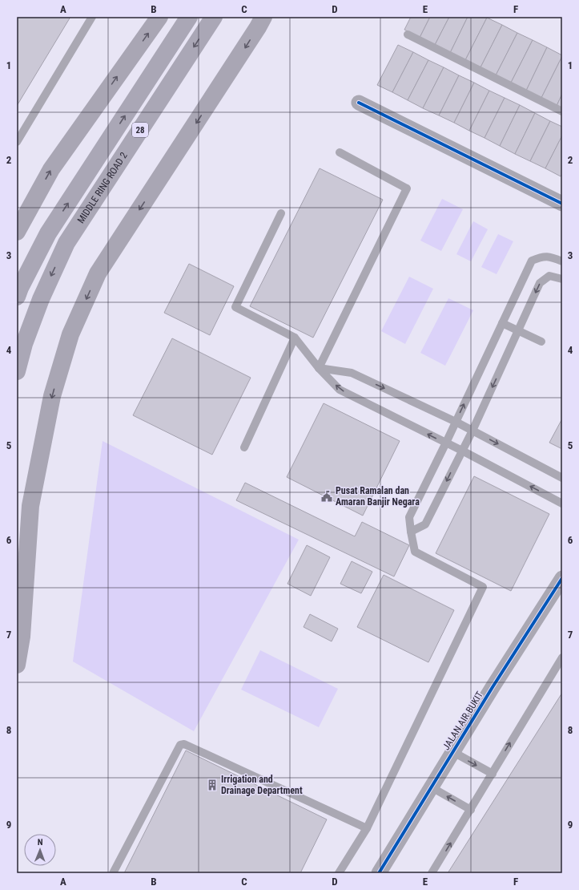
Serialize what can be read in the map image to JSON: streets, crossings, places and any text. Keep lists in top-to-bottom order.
{
  "streets": {
    "highway": ["28", "MIDDLE RING ROAD 2"],
    "street": ["JALAN AIR BUKIT"]
  },
  "places": {
    "public building": ["Pusat Ramalan dan Amaran Banjir Negara"],
    "building": ["Irrigation and Drainage Department"]
  },
  "north": "top",
  "grid": {
    "columns": [
      "A",
      "B",
      "C",
      "D",
      "E",
      "F"
    ],
    "rows": [
      "1",
      "2",
      "3",
      "4",
      "5",
      "6",
      "7",
      "8",
      "9"
    ]
  }
}
